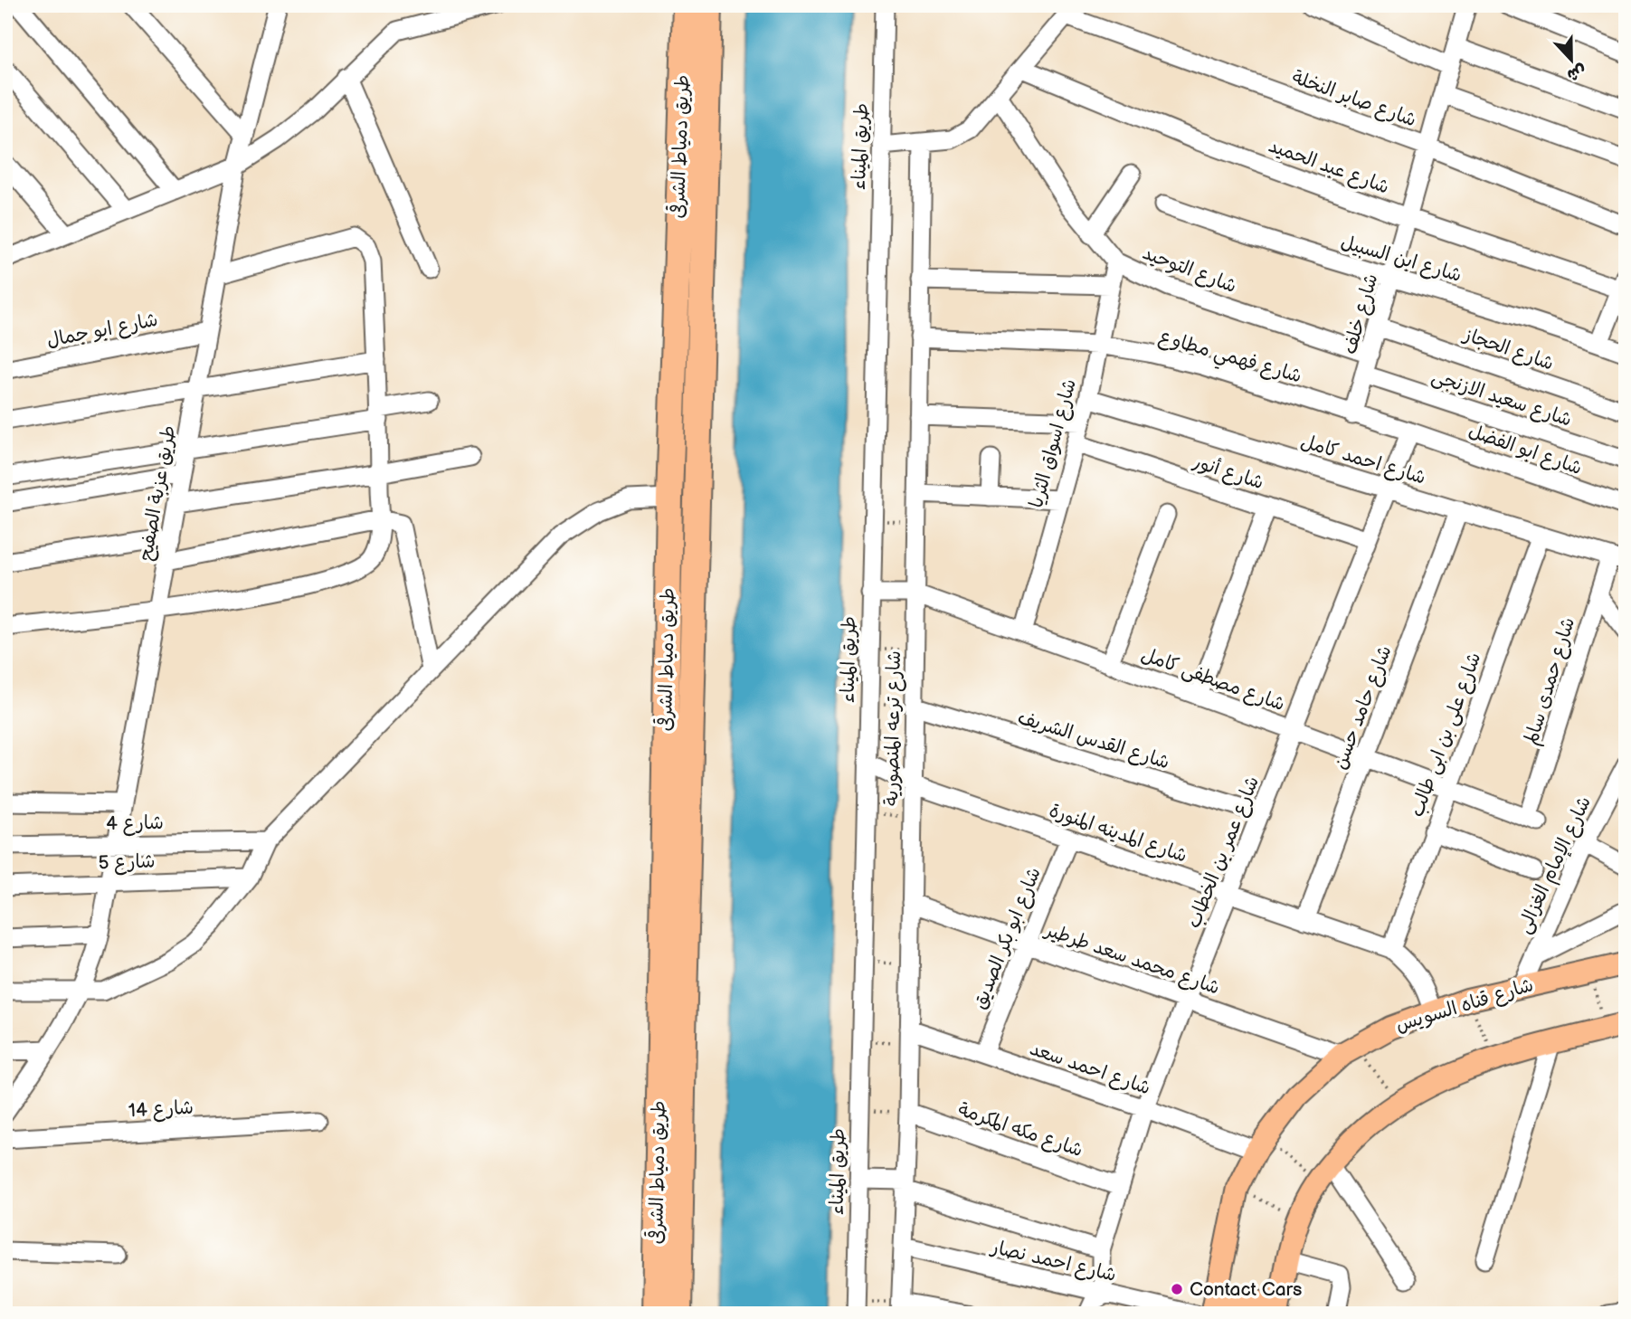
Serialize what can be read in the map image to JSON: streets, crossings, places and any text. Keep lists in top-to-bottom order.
{
  "streets": {
    "highway": ["طريق دمياط الشرقى"],
    "main road": ["شارع قناه السويس"],
    "street": [
      "شارع صابر النخلة",
      "طريق الميناء",
      "شارع عبد الحميد",
      "شارع ابن السبيل",
      "شارع التوحيد",
      "شارع خلف",
      "شارع ابو جمال",
      "شارع الحجاز",
      "شارع فهمي مطاوع",
      "شارع سعيد الازنجى",
      "شارع اسواق الثريا",
      "شارع ابو الفضل",
      "شارع احمد كامل",
      "شارع أنور",
      "طريق عزبة الصفيح",
      "شارع مصطفى كامل",
      "شارع حمدى سالم",
      "شارع حامد حسن",
      "شارع ترعه المنصورية",
      "شارع على بن ابى طالب",
      "شارع القدس الشريف",
      "شارع 4",
      "شارع المدينه المنورة",
      "شارع عمر بن الخطاب",
      "شارع 5",
      "شارع الإمام الغزالى",
      "شارع ابو بكر الصديق",
      "شارع محمد سعد طرطير",
      "شارع احمد سعد",
      "شارع 14",
      "شارع مكه المكرمة",
      "شارع احمد نصار"
    ]
  },
  "crossings": [
    ["شارع صابر النخلة", "شارع خلف"],
    ["طريق الميناء", "شارع مصطفى كامل"],
    ["طريق الميناء", "شارع المدينه المنورة"],
    ["شارع عبد الحميد", "شارع خلف"],
    ["شارع ابن السبيل", "شارع خلف"],
    ["شارع التوحيد", "شارع خلف"],
    ["شارع التوحيد", "شارع اسواق الثريا"],
    ["شارع خلف", "شارع الحجاز"],
    ["شارع خلف", "شارع فهمي مطاوع"],
    ["شارع خلف", "شارع سعيد الازنجى"],
    ["شارع ابو جمال", "طريق عزبة الصفيح"],
    ["شارع فهمي مطاوع", "شارع اسواق الثريا"],
    ["شارع فهمي مطاوع", "شارع ابو الفضل"],
    ["شارع فهمي مطاوع", "شارع ترعه المنصورية"],
    ["شارع فهمي مطاوع", "شارع عمر بن الخطاب"],
    ["شارع اسواق الثريا", "شارع احمد كامل"],
    ["شارع اسواق الثريا", "شارع أنور"],
    ["شارع اسواق الثريا", "شارع مصطفى كامل"],
    ["شارع ابو الفضل", "شارع عمر بن الخطاب"],
    ["شارع احمد كامل", "شارع حمدى سالم"],
    ["شارع احمد كامل", "شارع حامد حسن"],
    ["شارع احمد كامل", "شارع على بن ابى طالب"],
    ["شارع احمد كامل", "شارع عمر بن الخطاب"],
    ["شارع أنور", "شارع عمر بن الخطاب"],
    ["طريق عزبة الصفيح", "شارع 4"],
    ["طريق عزبة الصفيح", "شارع 5"],
    ["شارع مصطفى كامل", "شارع حمدى سالم"],
    ["شارع مصطفى كامل", "شارع حامد حسن"],
    ["شارع مصطفى كامل", "شارع ترعه المنصورية"],
    ["شارع مصطفى كامل", "شارع على بن ابى طالب"],
    ["شارع مصطفى كامل", "شارع عمر بن الخطاب"],
    ["شارع حامد حسن", "شارع المدينه المنورة"],
    ["شارع ترعه المنصورية", "شارع القدس الشريف"],
    ["شارع ترعه المنصورية", "شارع المدينه المنورة"],
    ["شارع ترعه المنصورية", "شارع محمد سعد طرطير"],
    ["شارع ترعه المنصورية", "شارع احمد سعد"],
    ["شارع ترعه المنصورية", "شارع مكه المكرمة"],
    ["شارع ترعه المنصورية", "شارع احمد نصار"],
    ["شارع على بن ابى طالب", "شارع المدينه المنورة"],
    ["شارع القدس الشريف", "شارع عمر بن الخطاب"],
    ["شارع المدينه المنورة", "شارع عمر بن الخطاب"],
    ["شارع المدينه المنورة", "شارع ابو بكر الصديق"],
    ["شارع المدينه المنورة", "شارع قناه السويس"],
    ["شارع عمر بن الخطاب", "شارع محمد سعد طرطير"],
    ["شارع عمر بن الخطاب", "شارع احمد سعد"],
    ["شارع عمر بن الخطاب", "شارع مكه المكرمة"],
    ["شارع عمر بن الخطاب", "شارع احمد نصار"],
    ["شارع الإمام الغزالى", "شارع قناه السويس"],
    ["شارع ابو بكر الصديق", "شارع محمد سعد طرطير"],
    ["شارع ابو بكر الصديق", "شارع احمد سعد"],
    ["شارع محمد سعد طرطير", "شارع قناه السويس"],
    ["شارع قناه السويس", "شارع احمد سعد"],
    ["شارع قناه السويس", "شارع احمد نصار"]
  ],
  "places": ["Contact Cars"],
  "north": "bottom"
}
